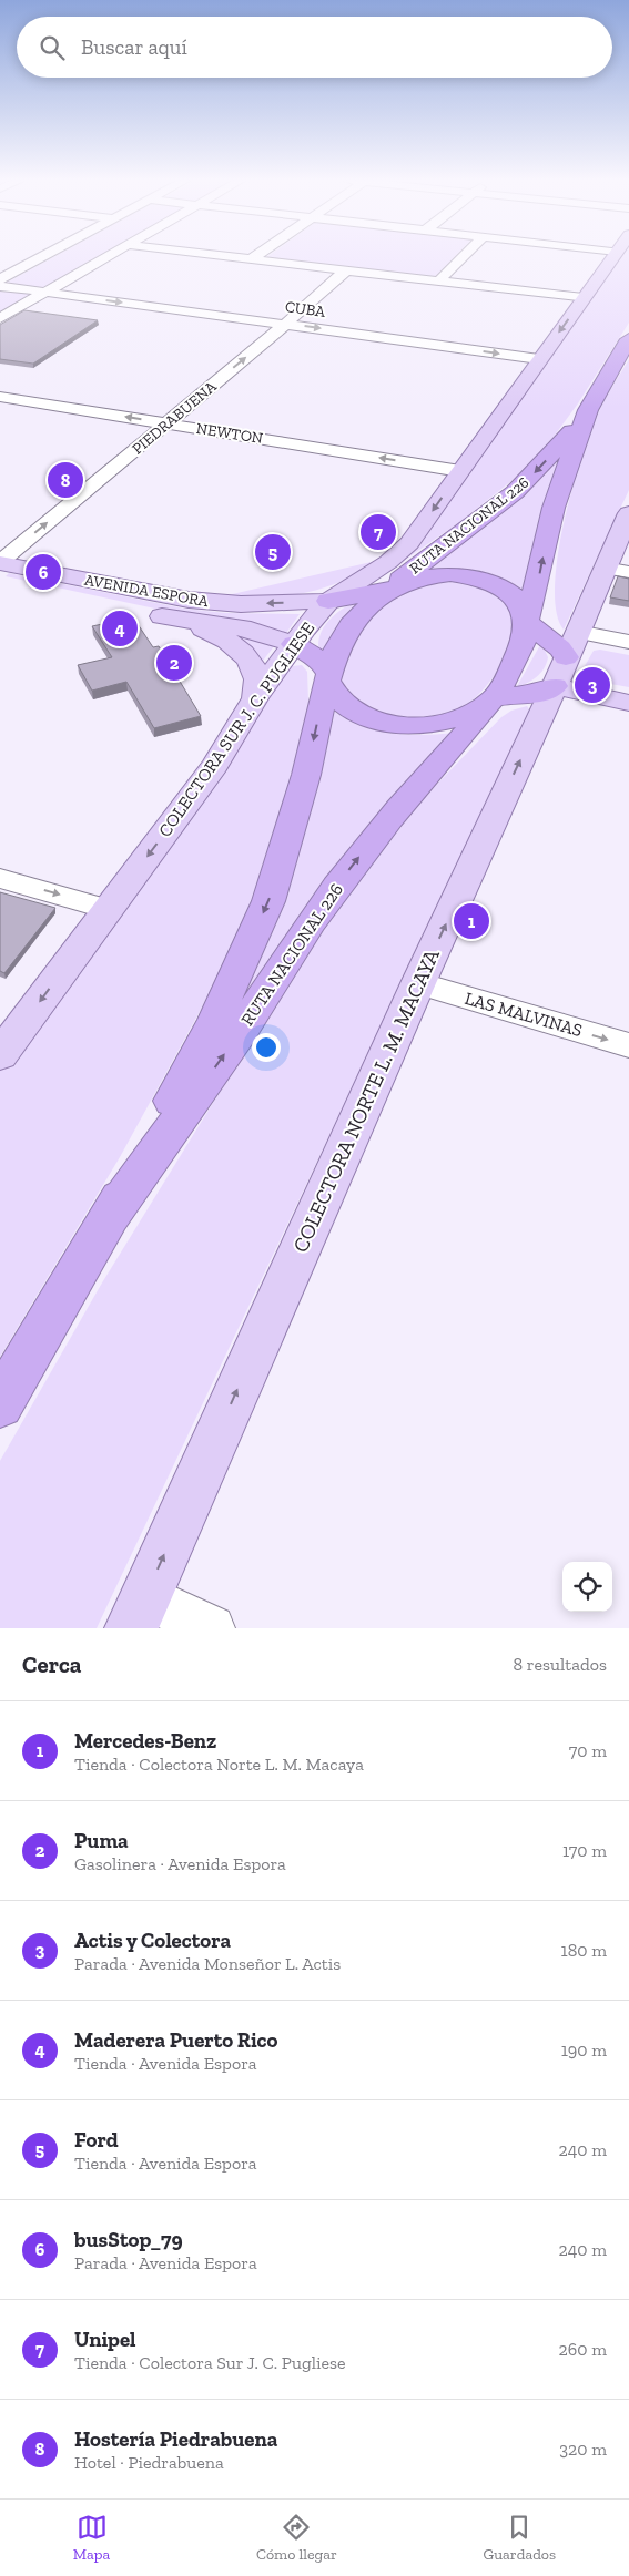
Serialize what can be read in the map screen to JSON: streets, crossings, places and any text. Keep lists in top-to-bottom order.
{
  "streets": {
    "highway": ["RUTA NACIONAL 226"],
    "main road": ["AVENIDA ESPORA", "COLECTORA SUR J. C. PUGLIESE", "COLECTORA NORTE L. M. MACAYA"],
    "street": [
      "CUBA",
      "PIEDRABUENA",
      "NEWTON",
      "LAS MALVINAS"
    ]
  },
  "crossings": [
    ["CUBA", "PIEDRABUENA"],
    ["CUBA", "COLECTORA SUR J. C. PUGLIESE"],
    ["PIEDRABUENA", "NEWTON"],
    ["PIEDRABUENA", "AVENIDA ESPORA"],
    ["NEWTON", "COLECTORA SUR J. C. PUGLIESE"],
    ["AVENIDA ESPORA", "COLECTORA SUR J. C. PUGLIESE"],
    ["LAS MALVINAS", "COLECTORA NORTE L. M. MACAYA"]
  ],
  "one_way": ["COLECTORA SUR J. C. PUGLIESE", "LAS MALVINAS", "COLECTORA NORTE L. M. MACAYA"],
  "page": {
    "search": "Buscar aquí",
    "pins": [
      "8",
      "7",
      "5",
      "6",
      "4",
      "2",
      "3",
      "1"
    ],
    "heading": ["Cerca", "8 resultados"],
    "list": [
      {
        "mark": "1",
        "name": "Mercedes-Benz",
        "note": "Tienda · Colectora Norte L. M. Macaya",
        "value": "70 m"
      },
      {
        "mark": "2",
        "name": "Puma",
        "note": "Gasolinera · Avenida Espora",
        "value": "170 m"
      },
      {
        "mark": "3",
        "name": "Actis y Colectora",
        "note": "Parada · Avenida Monseñor L. Actis",
        "value": "180 m"
      },
      {
        "mark": "4",
        "name": "Maderera Puerto Rico",
        "note": "Tienda · Avenida Espora",
        "value": "190 m"
      },
      {
        "mark": "5",
        "name": "Ford",
        "note": "Tienda · Avenida Espora",
        "value": "240 m"
      },
      {
        "mark": "6",
        "name": "busStop_79",
        "note": "Parada · Avenida Espora",
        "value": "240 m"
      },
      {
        "mark": "7",
        "name": "Unipel",
        "note": "Tienda · Colectora Sur J. C. Pugliese",
        "value": "260 m"
      },
      {
        "mark": "8",
        "name": "Hostería Piedrabuena",
        "note": "Hotel · Piedrabuena",
        "value": "320 m"
      }
    ],
    "nav": ["Mapa", "Cómo llegar", "Guardados"]
  }
}
